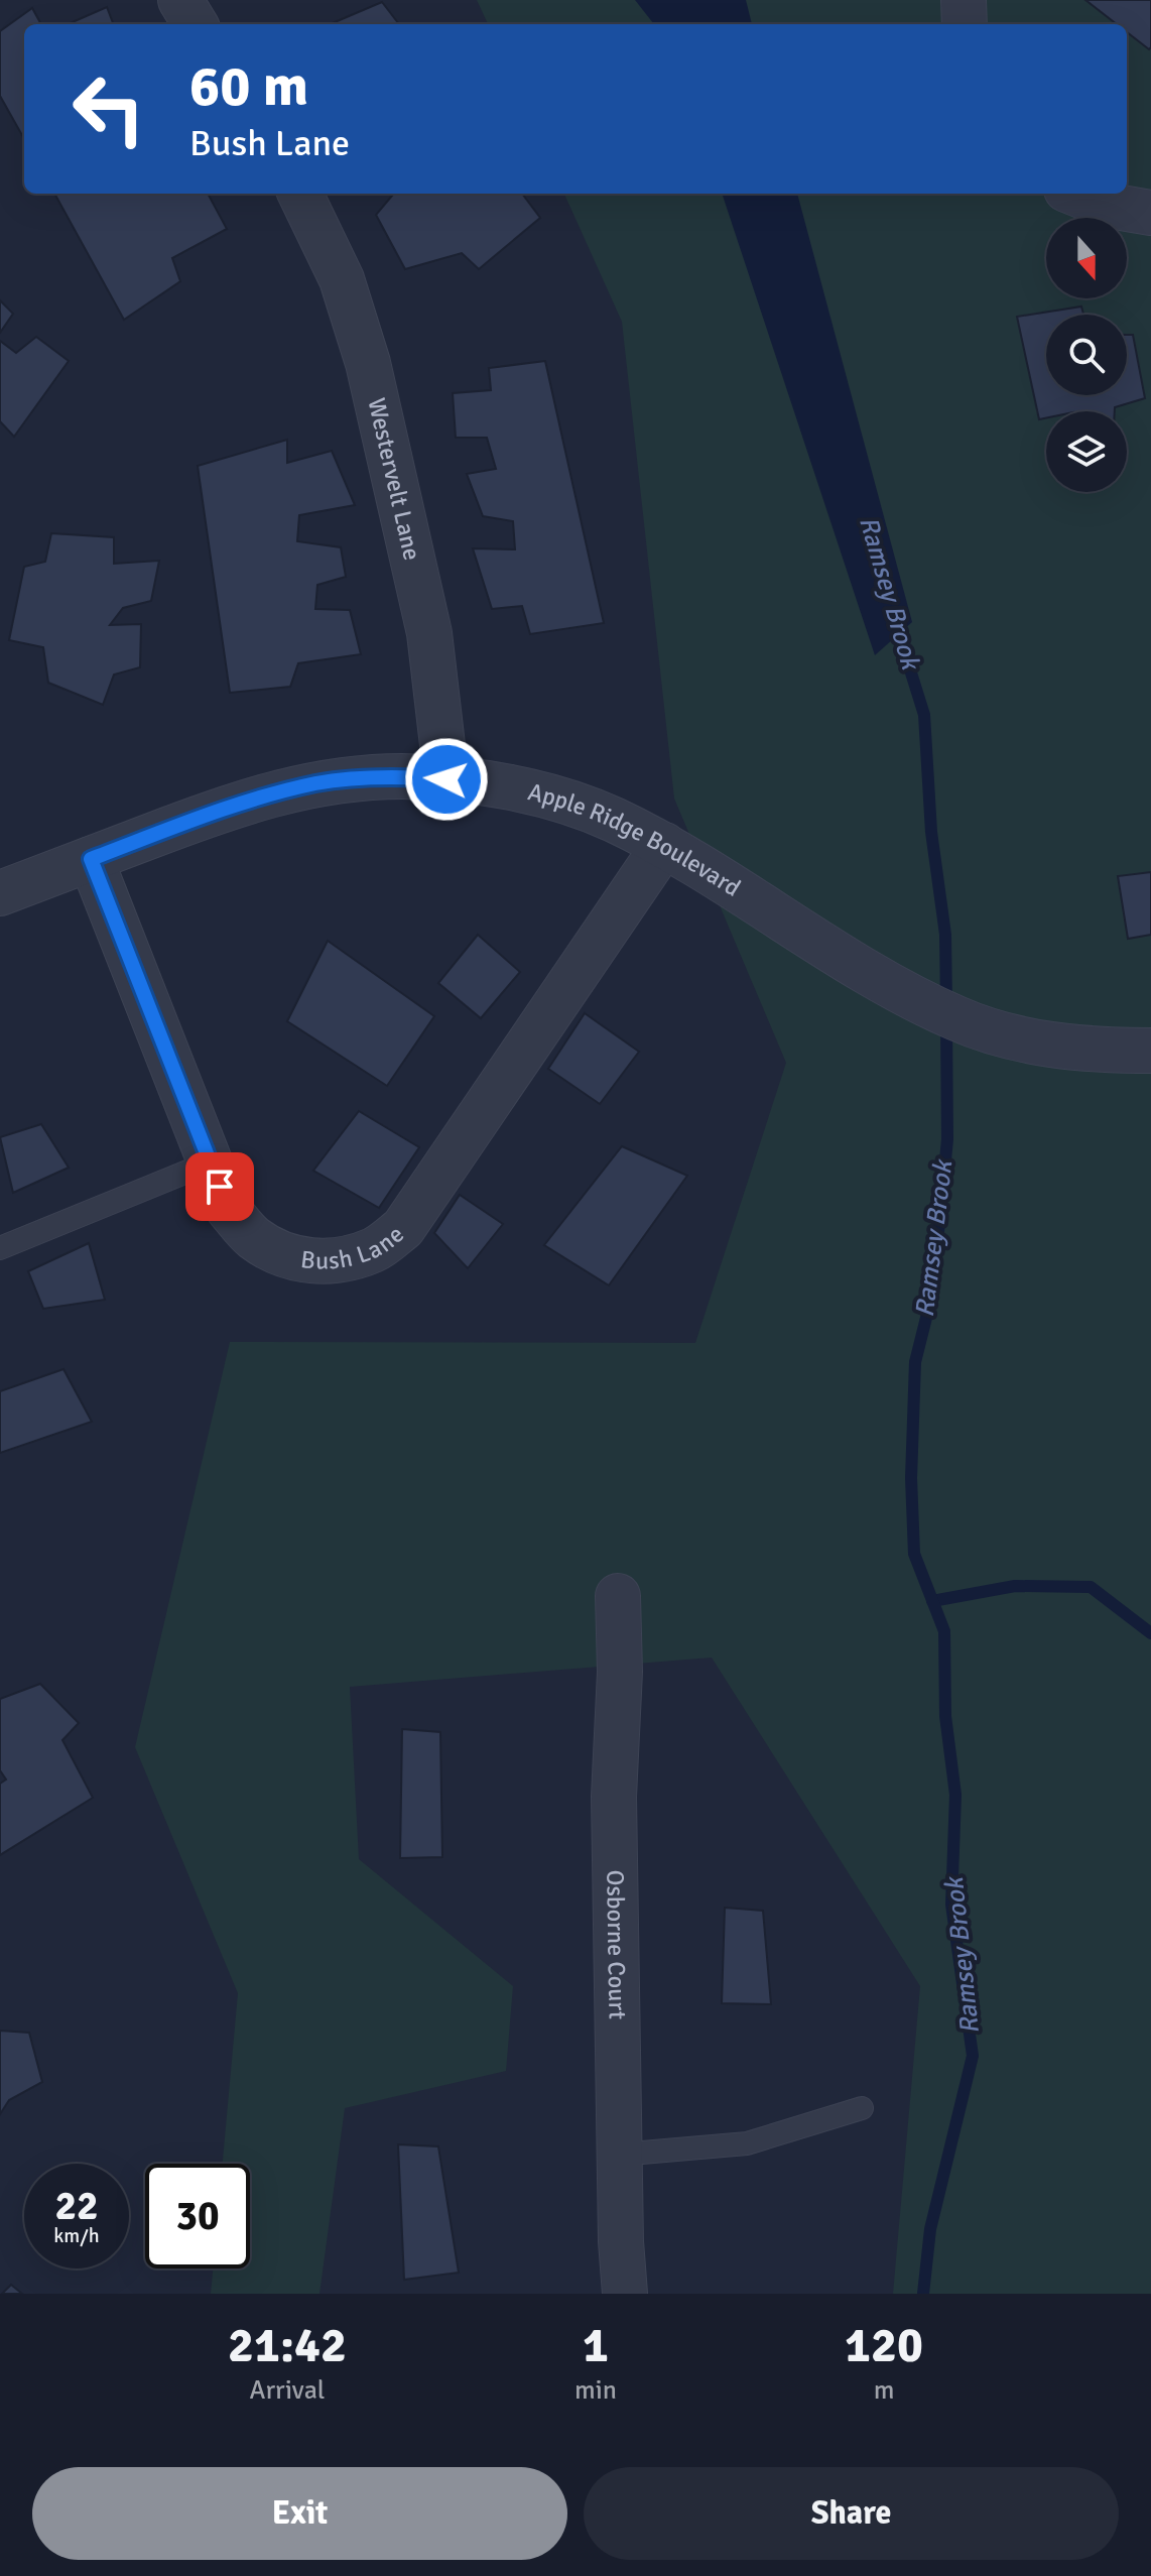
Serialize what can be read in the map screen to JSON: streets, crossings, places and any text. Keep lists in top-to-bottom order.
{
  "streets": {
    "street": [
      "Westervelt Lane",
      "Apple Ridge Boulevard",
      "Bush Lane",
      "Osborne Court"
    ]
  },
  "crossings": [
    ["Westervelt Lane", "Apple Ridge Boulevard"],
    ["Apple Ridge Boulevard", "Bush Lane"]
  ],
  "water": ["Ramsey Brook"],
  "north": "bottom",
  "page": {
    "turn": ["60 m", "Bush Lane"],
    "speed": "22 km/h",
    "limit": "30",
    "eta": [
      "21:42",
      "Arrival",
      "1",
      "min",
      "120",
      "m"
    ],
    "buttons": ["Exit", "Share"]
  }
}
